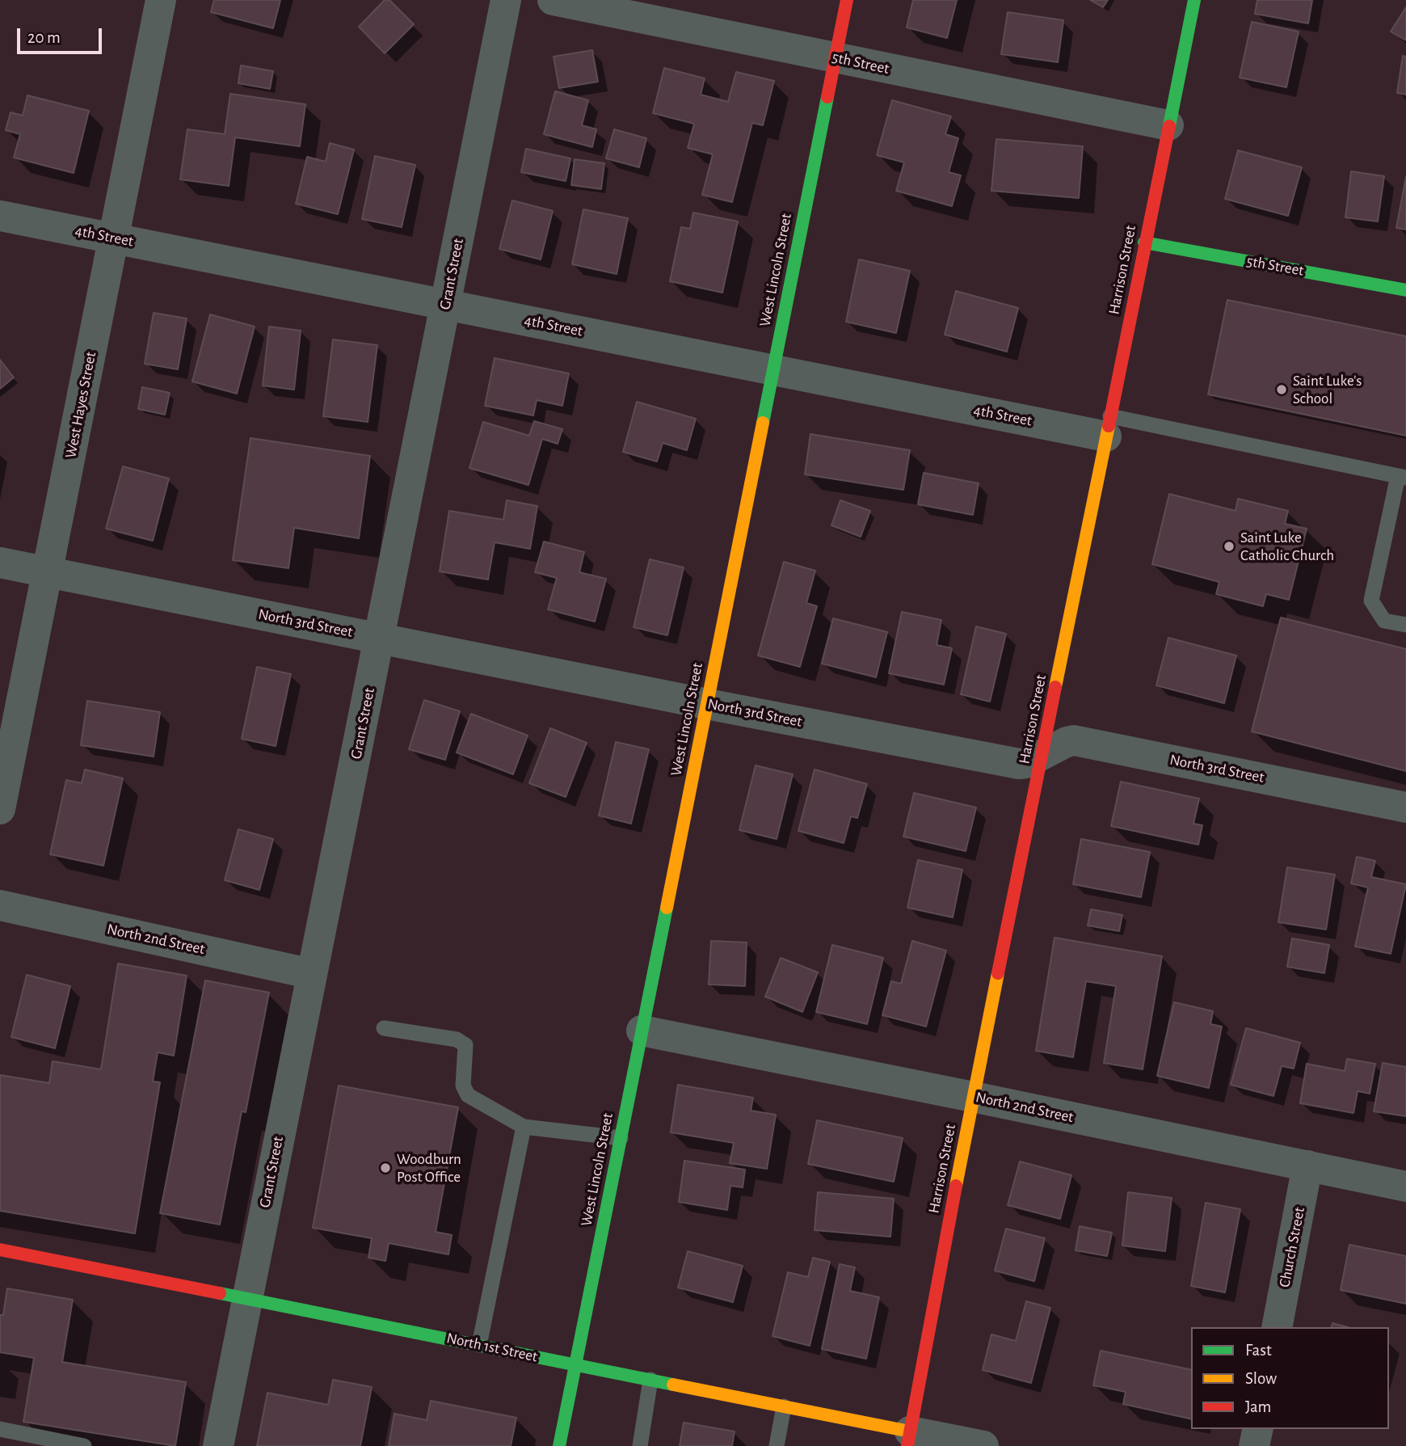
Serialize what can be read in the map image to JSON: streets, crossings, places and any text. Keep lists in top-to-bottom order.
{
  "streets": {
    "street": [
      "5th Street",
      "4th Street",
      "West Lincoln Street",
      "Harrison Street",
      "Grant Street",
      "West Hayes Street",
      "North 3rd Street",
      "North 2nd Street",
      "Church Street",
      "North 1st Street"
    ]
  },
  "crossings": [
    ["5th Street", "West Lincoln Street"],
    ["5th Street", "Harrison Street"],
    ["4th Street", "West Lincoln Street"],
    ["4th Street", "Harrison Street"],
    ["4th Street", "Grant Street"],
    ["4th Street", "West Hayes Street"],
    ["West Lincoln Street", "North 3rd Street"],
    ["West Lincoln Street", "North 2nd Street"],
    ["West Lincoln Street", "North 1st Street"],
    ["Harrison Street", "North 3rd Street"],
    ["Harrison Street", "North 2nd Street"],
    ["Harrison Street", "North 1st Street"],
    ["Grant Street", "North 3rd Street"],
    ["Grant Street", "North 2nd Street"],
    ["Grant Street", "North 1st Street"],
    ["West Hayes Street", "North 3rd Street"],
    ["North 2nd Street", "Church Street"]
  ],
  "places": ["Saint Luke's School", "Saint Luke Catholic Church", "Woodburn Post Office"],
  "legend": ["Fast", "Slow", "Jam"],
  "scale_bar": "20 m"
}
